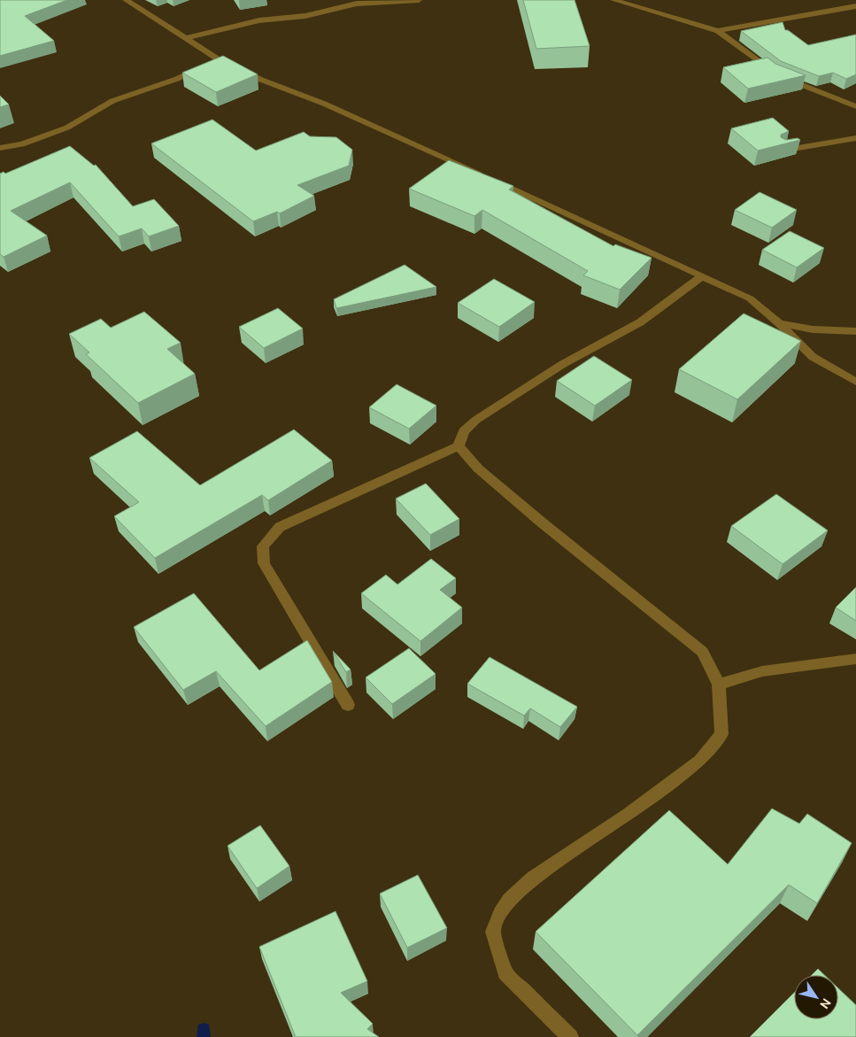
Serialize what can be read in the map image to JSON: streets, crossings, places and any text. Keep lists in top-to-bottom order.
{
  "north": "bottom right"
}
